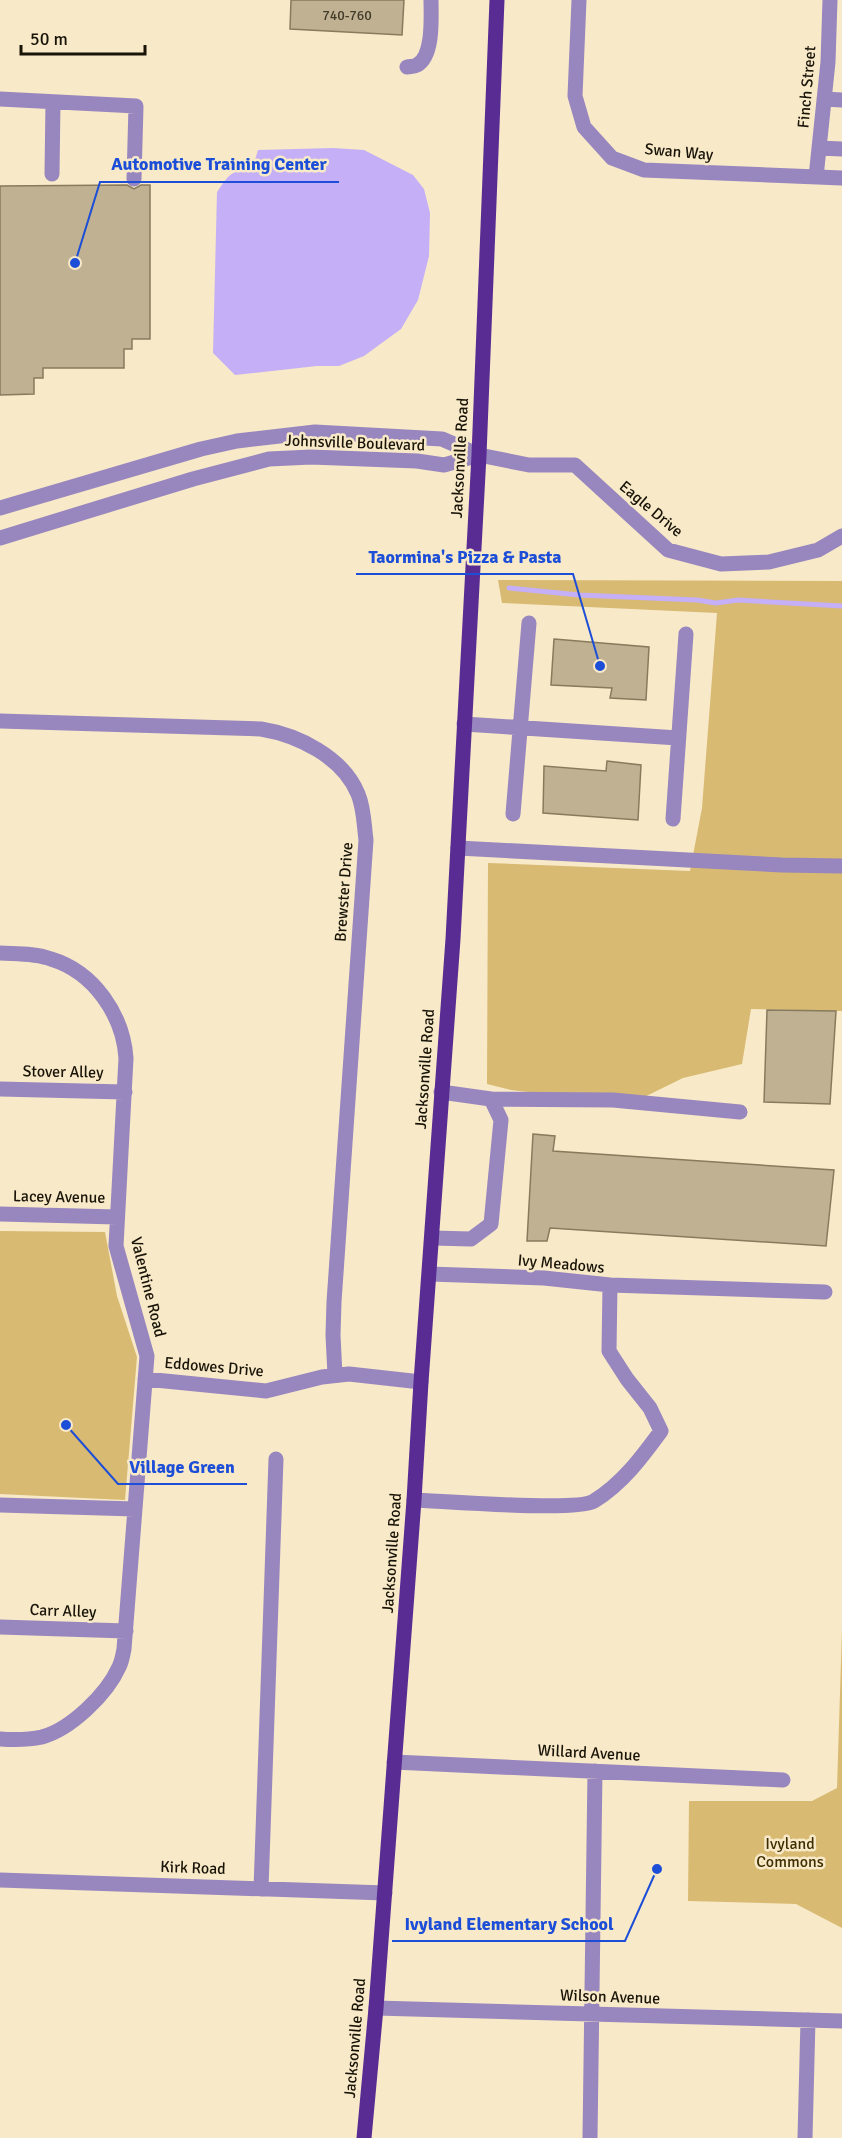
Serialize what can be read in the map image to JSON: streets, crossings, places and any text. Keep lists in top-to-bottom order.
{
  "streets": {
    "main road": ["Jacksonville Road"],
    "street": [
      "Finch Street",
      "Swan Way",
      "Johnsville Boulevard",
      "Eagle Drive",
      "Brewster Drive",
      "Stover Alley",
      "Lacey Avenue",
      "Ivy Meadows",
      "Valentine Road",
      "Eddowes Drive",
      "Carr Alley",
      "Willard Avenue",
      "Kirk Road",
      "Wilson Avenue"
    ]
  },
  "crossings": [
    ["Finch Street", "Swan Way"],
    ["Johnsville Boulevard", "Jacksonville Road"],
    ["Johnsville Boulevard", "Eagle Drive"],
    ["Jacksonville Road", "Eagle Drive"],
    ["Jacksonville Road", "Ivy Meadows"],
    ["Jacksonville Road", "Eddowes Drive"],
    ["Jacksonville Road", "Willard Avenue"],
    ["Jacksonville Road", "Kirk Road"],
    ["Jacksonville Road", "Wilson Avenue"],
    ["Brewster Drive", "Eddowes Drive"],
    ["Stover Alley", "Valentine Road"],
    ["Lacey Avenue", "Valentine Road"],
    ["Valentine Road", "Eddowes Drive"],
    ["Valentine Road", "Carr Alley"]
  ],
  "parks": ["Ivyland Commons"],
  "places": [
    "Automotive Training Center",
    "Taormina's Pizza & Pasta",
    "Village Green",
    "Ivyland Elementary School"
  ],
  "house_numbers": ["740-760"],
  "scale_bar": "50 m"
}
